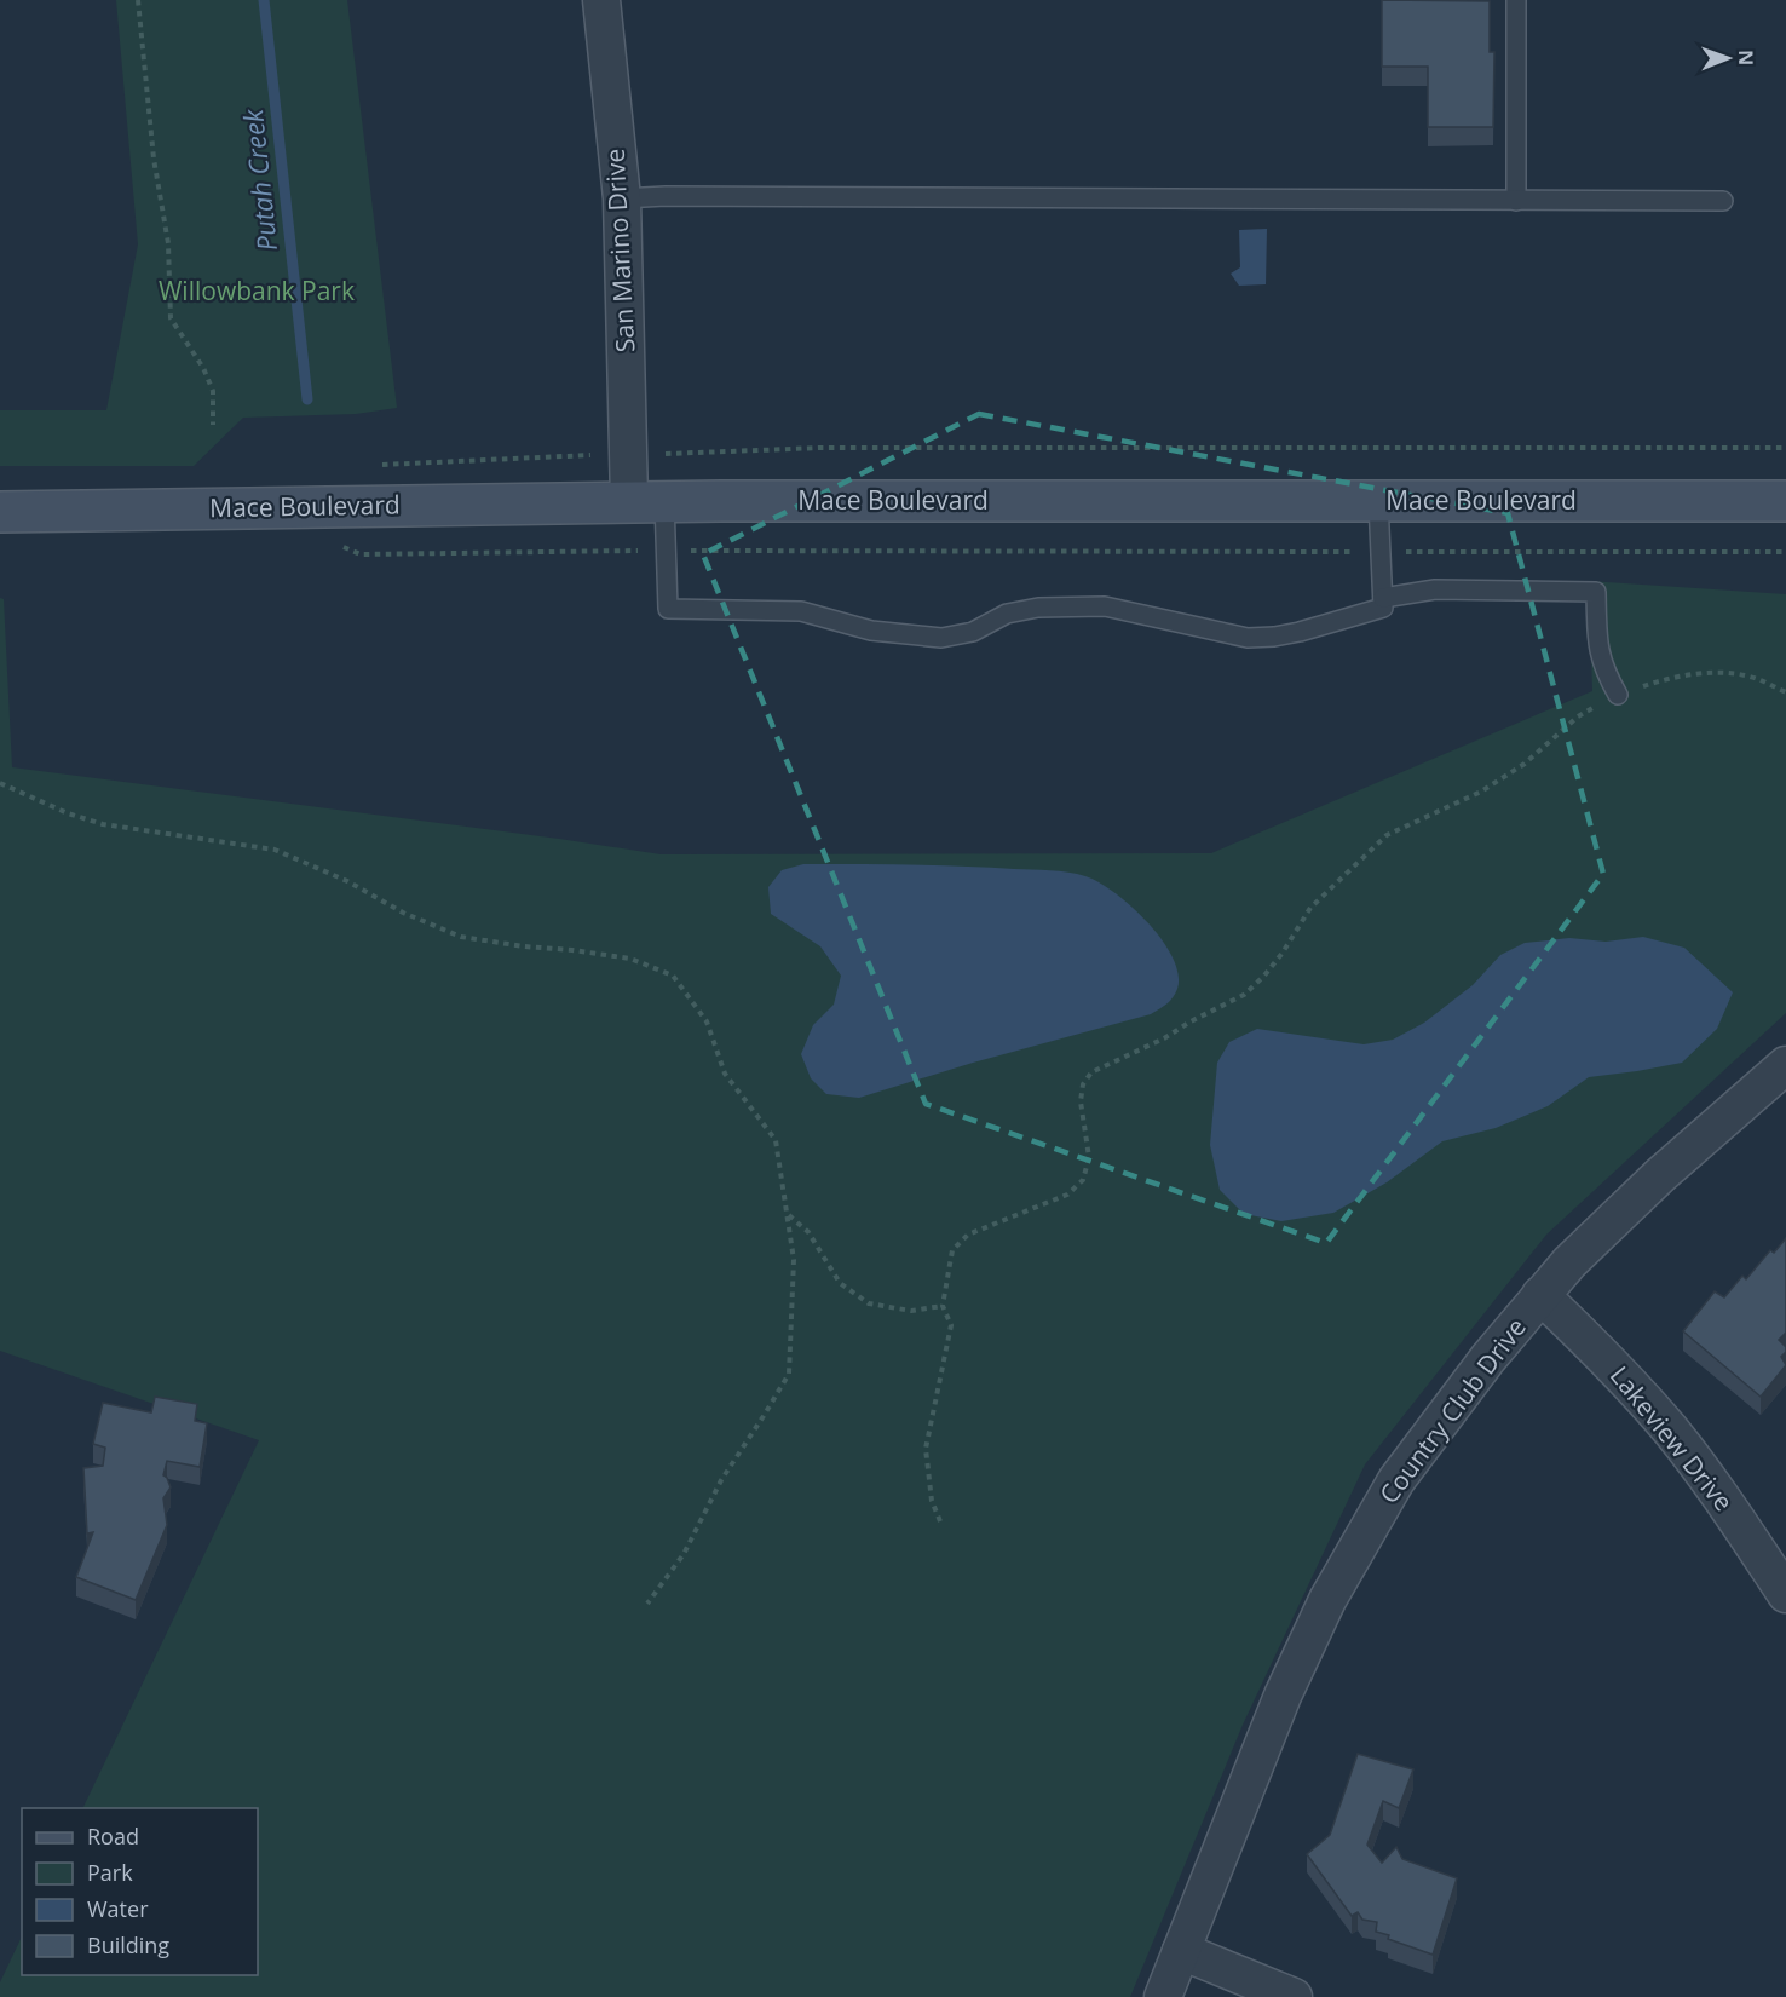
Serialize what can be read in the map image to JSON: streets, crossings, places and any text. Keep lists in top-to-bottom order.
{
  "streets": {
    "street": [
      "San Marino Drive",
      "Mace Boulevard",
      "Country Club Drive",
      "Lakeview Drive"
    ]
  },
  "crossings": [
    ["San Marino Drive", "Mace Boulevard"],
    ["Country Club Drive", "Lakeview Drive"]
  ],
  "water": ["Putah Creek"],
  "parks": ["Willowbank Park"],
  "legend": [
    "Road",
    "Park",
    "Water",
    "Building"
  ],
  "north": "right"
}
